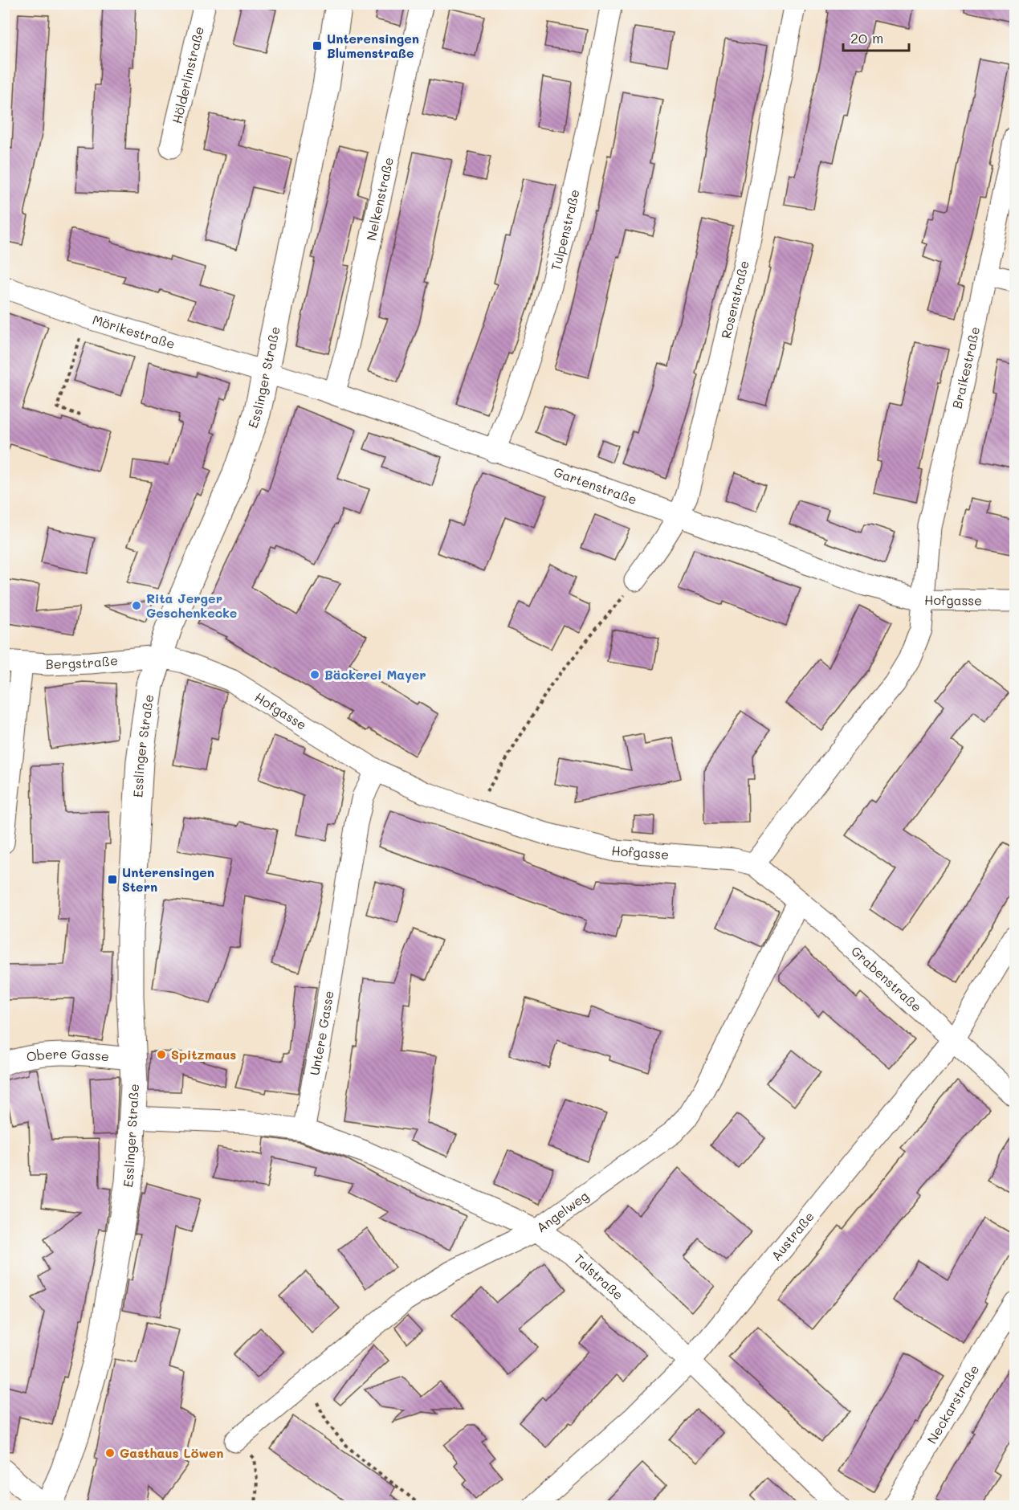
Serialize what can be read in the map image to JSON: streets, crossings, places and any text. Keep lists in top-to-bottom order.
{
  "streets": {
    "street": [
      "Hölderlinstraße",
      "Nelkenstraße",
      "Tulpenstraße",
      "Rosenstraße",
      "Mörikestraße",
      "Braikestraße",
      "Esslinger Straße",
      "Gartenstraße",
      "Hofgasse",
      "Bergstraße",
      "Grabenstraße",
      "Untere Gasse",
      "Obere Gasse",
      "Angelweg",
      "Austraße",
      "Talstraße",
      "Neckarstraße"
    ]
  },
  "crossings": [
    ["Nelkenstraße", "Gartenstraße"],
    ["Tulpenstraße", "Gartenstraße"],
    ["Rosenstraße", "Gartenstraße"],
    ["Mörikestraße", "Esslinger Straße"],
    ["Mörikestraße", "Gartenstraße"],
    ["Braikestraße", "Gartenstraße"],
    ["Braikestraße", "Hofgasse"],
    ["Esslinger Straße", "Gartenstraße"],
    ["Esslinger Straße", "Hofgasse"],
    ["Esslinger Straße", "Bergstraße"],
    ["Esslinger Straße", "Obere Gasse"],
    ["Gartenstraße", "Hofgasse"],
    ["Hofgasse", "Bergstraße"],
    ["Hofgasse", "Grabenstraße"],
    ["Hofgasse", "Untere Gasse"],
    ["Grabenstraße", "Angelweg"],
    ["Grabenstraße", "Austraße"],
    ["Untere Gasse", "Talstraße"],
    ["Angelweg", "Talstraße"],
    ["Austraße", "Talstraße"]
  ],
  "places": {
    "transit": ["Unterensingen Blumenstraße", "Unterensingen Stern"],
    "other": [
      "Rita Jerger Geschenkecke",
      "Bäckerei Mayer",
      "Spitzmaus",
      "Gasthaus Löwen"
    ]
  },
  "scale_bar": "20 m"
}
